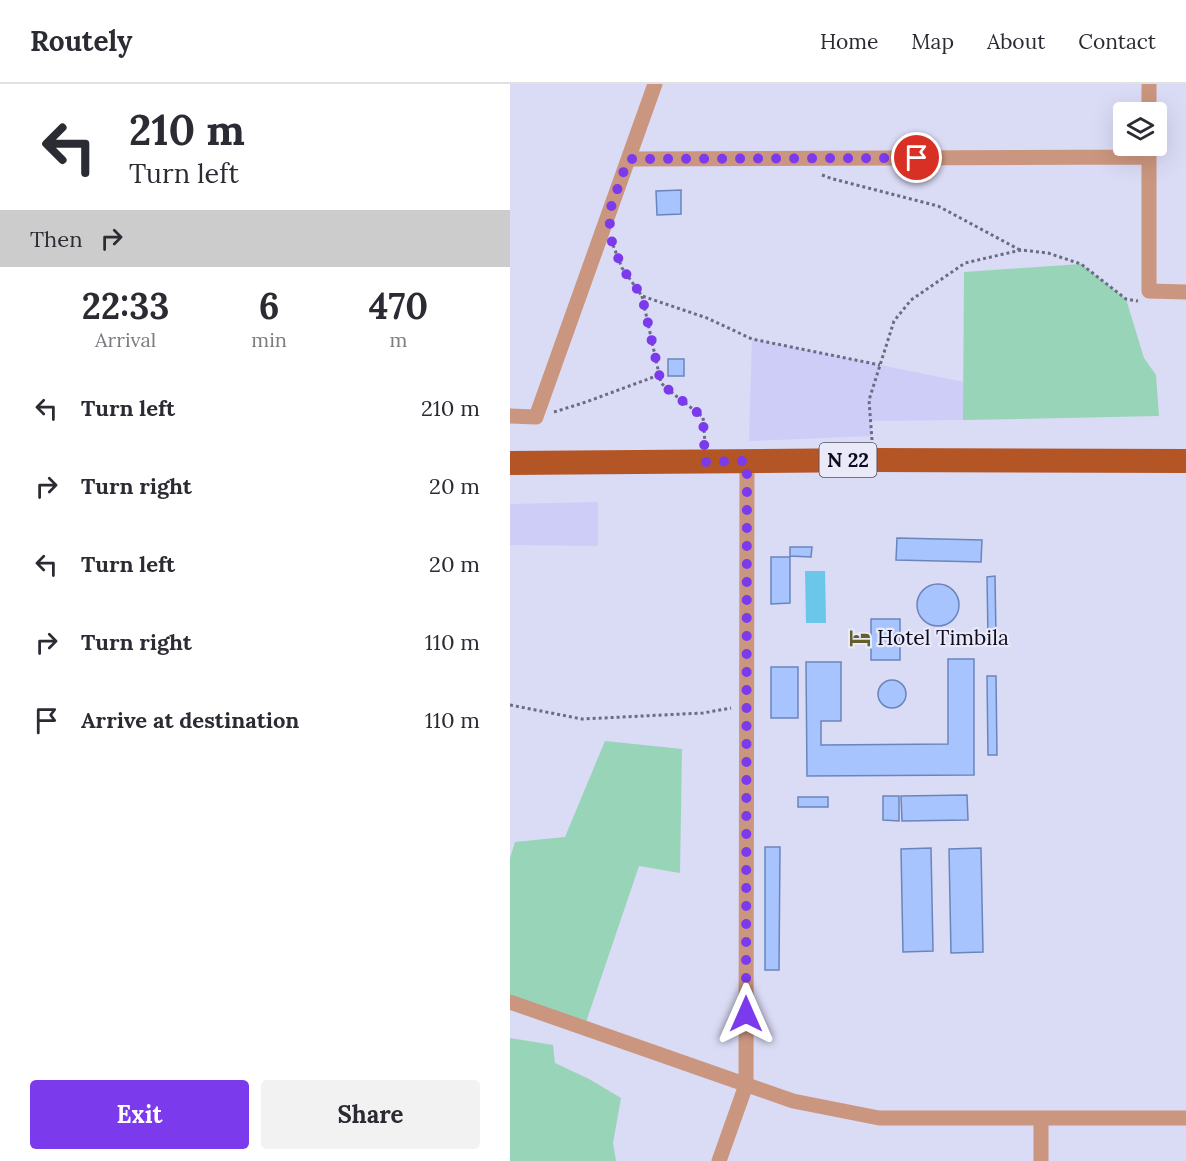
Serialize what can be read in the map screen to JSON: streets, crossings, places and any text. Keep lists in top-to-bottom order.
{
  "streets": {
    "main road": ["N 22"]
  },
  "places": {
    "hotel": ["Hotel Timbila"]
  },
  "page": {
    "header": "Routely",
    "nav": [
      "Home",
      "Map",
      "About",
      "Contact"
    ],
    "turn": ["210 m", "Turn left"],
    "then": "Then",
    "eta": [
      "22:33",
      "Arrival",
      "6",
      "min",
      "470",
      "m"
    ],
    "list": [
      {
        "name": "Turn left",
        "value": "210 m"
      },
      {
        "name": "Turn right",
        "value": "20 m"
      },
      {
        "name": "Turn left",
        "value": "20 m"
      },
      {
        "name": "Turn right",
        "value": "110 m"
      },
      {
        "name": "Arrive at destination",
        "value": "110 m"
      }
    ],
    "buttons": ["Exit", "Share"]
  }
}
